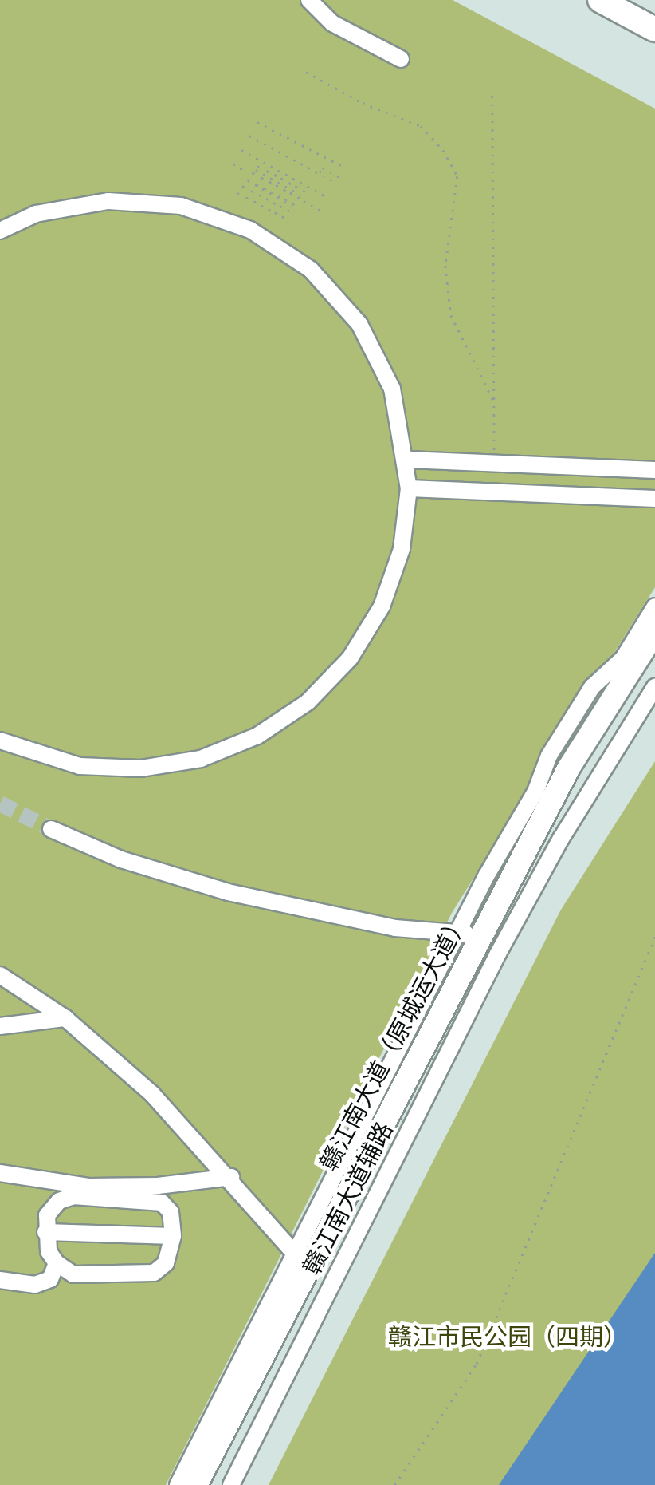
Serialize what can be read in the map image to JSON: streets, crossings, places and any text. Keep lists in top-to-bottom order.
{
  "streets": {
    "main road": ["赣江南大道（原城运大道）"],
    "street": ["赣江南大道辅路"]
  },
  "parks": ["赣江市民公园（四期）"]
}
